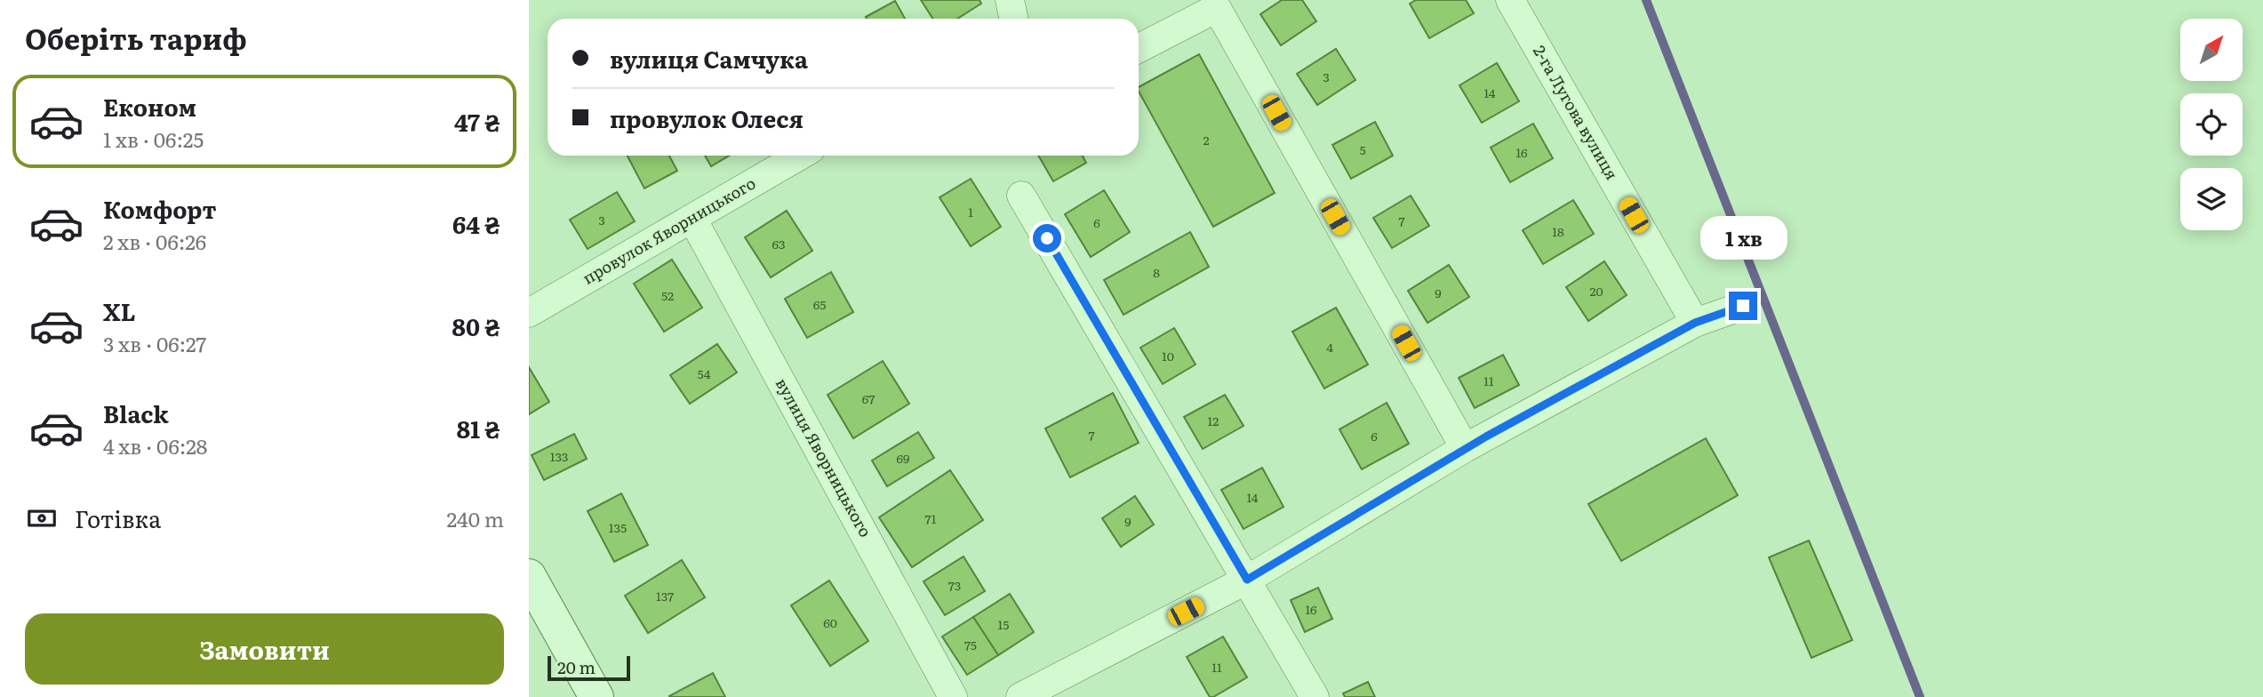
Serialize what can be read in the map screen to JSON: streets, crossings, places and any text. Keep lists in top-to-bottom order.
{
  "streets": {
    "street": ["2-га Лугова вулиця", "провулок Яворницького", "вулиця Яворницького"]
  },
  "crossings": [
    ["провулок Яворницького", "вулиця Яворницького"]
  ],
  "house_numbers": [
    "3",
    "14",
    "2",
    "5",
    "16",
    "1",
    "3",
    "7",
    "6",
    "18",
    "63",
    "8",
    "20",
    "9",
    "52",
    "65",
    "4",
    "10",
    "54",
    "11",
    "67",
    "12",
    "7",
    "6",
    "133",
    "69",
    "14",
    "71",
    "9",
    "135",
    "73",
    "137",
    "16",
    "60",
    "15",
    "75",
    "11"
  ],
  "scale_bar": "20 m",
  "north": "top right",
  "page": {
    "heading": "Оберіть тариф",
    "banner": ["вулиця Самчука", "провулок Олеся"],
    "list": [
      {
        "name": "Економ",
        "note": "1 хв · 06:25",
        "value": "47 ₴"
      },
      {
        "name": "Комфорт",
        "note": "2 хв · 06:26",
        "value": "64 ₴"
      },
      {
        "name": "XL",
        "note": "3 хв · 06:27",
        "value": "80 ₴"
      },
      {
        "name": "Black",
        "note": "4 хв · 06:28",
        "value": "81 ₴"
      }
    ],
    "bubble": "1 хв",
    "pay": ["Готівка", "240 m"],
    "buttons": "Замовити",
    "scale": "20 m"
  }
}
